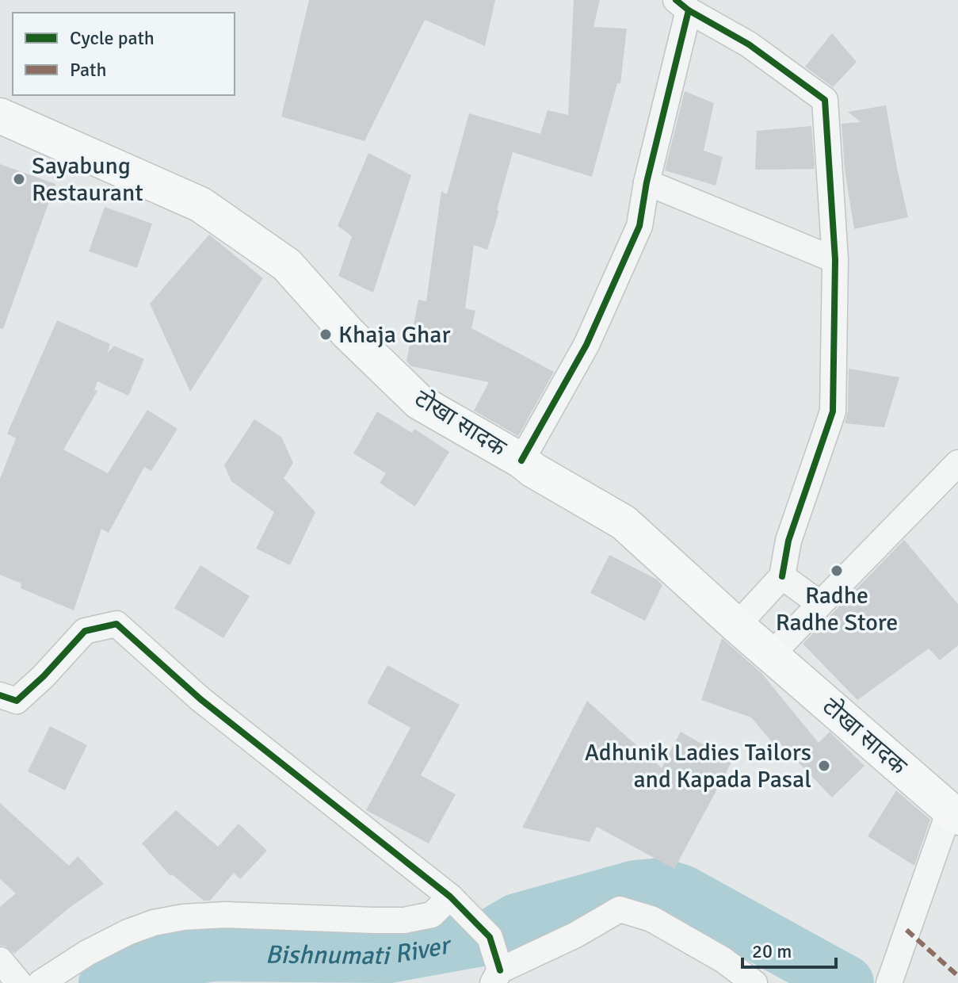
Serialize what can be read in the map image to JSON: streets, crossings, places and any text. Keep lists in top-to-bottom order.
{
  "streets": {
    "main road": ["टोखा सादक"]
  },
  "water": ["Bishnumati River"],
  "places": [
    "Sayabung Restaurant",
    "Khaja Ghar",
    "Radhe Radhe Store",
    "Adhunik Ladies Tailors and Kapada Pasal"
  ],
  "legend": ["Cycle path", "Path"],
  "scale_bar": "20 m"
}
